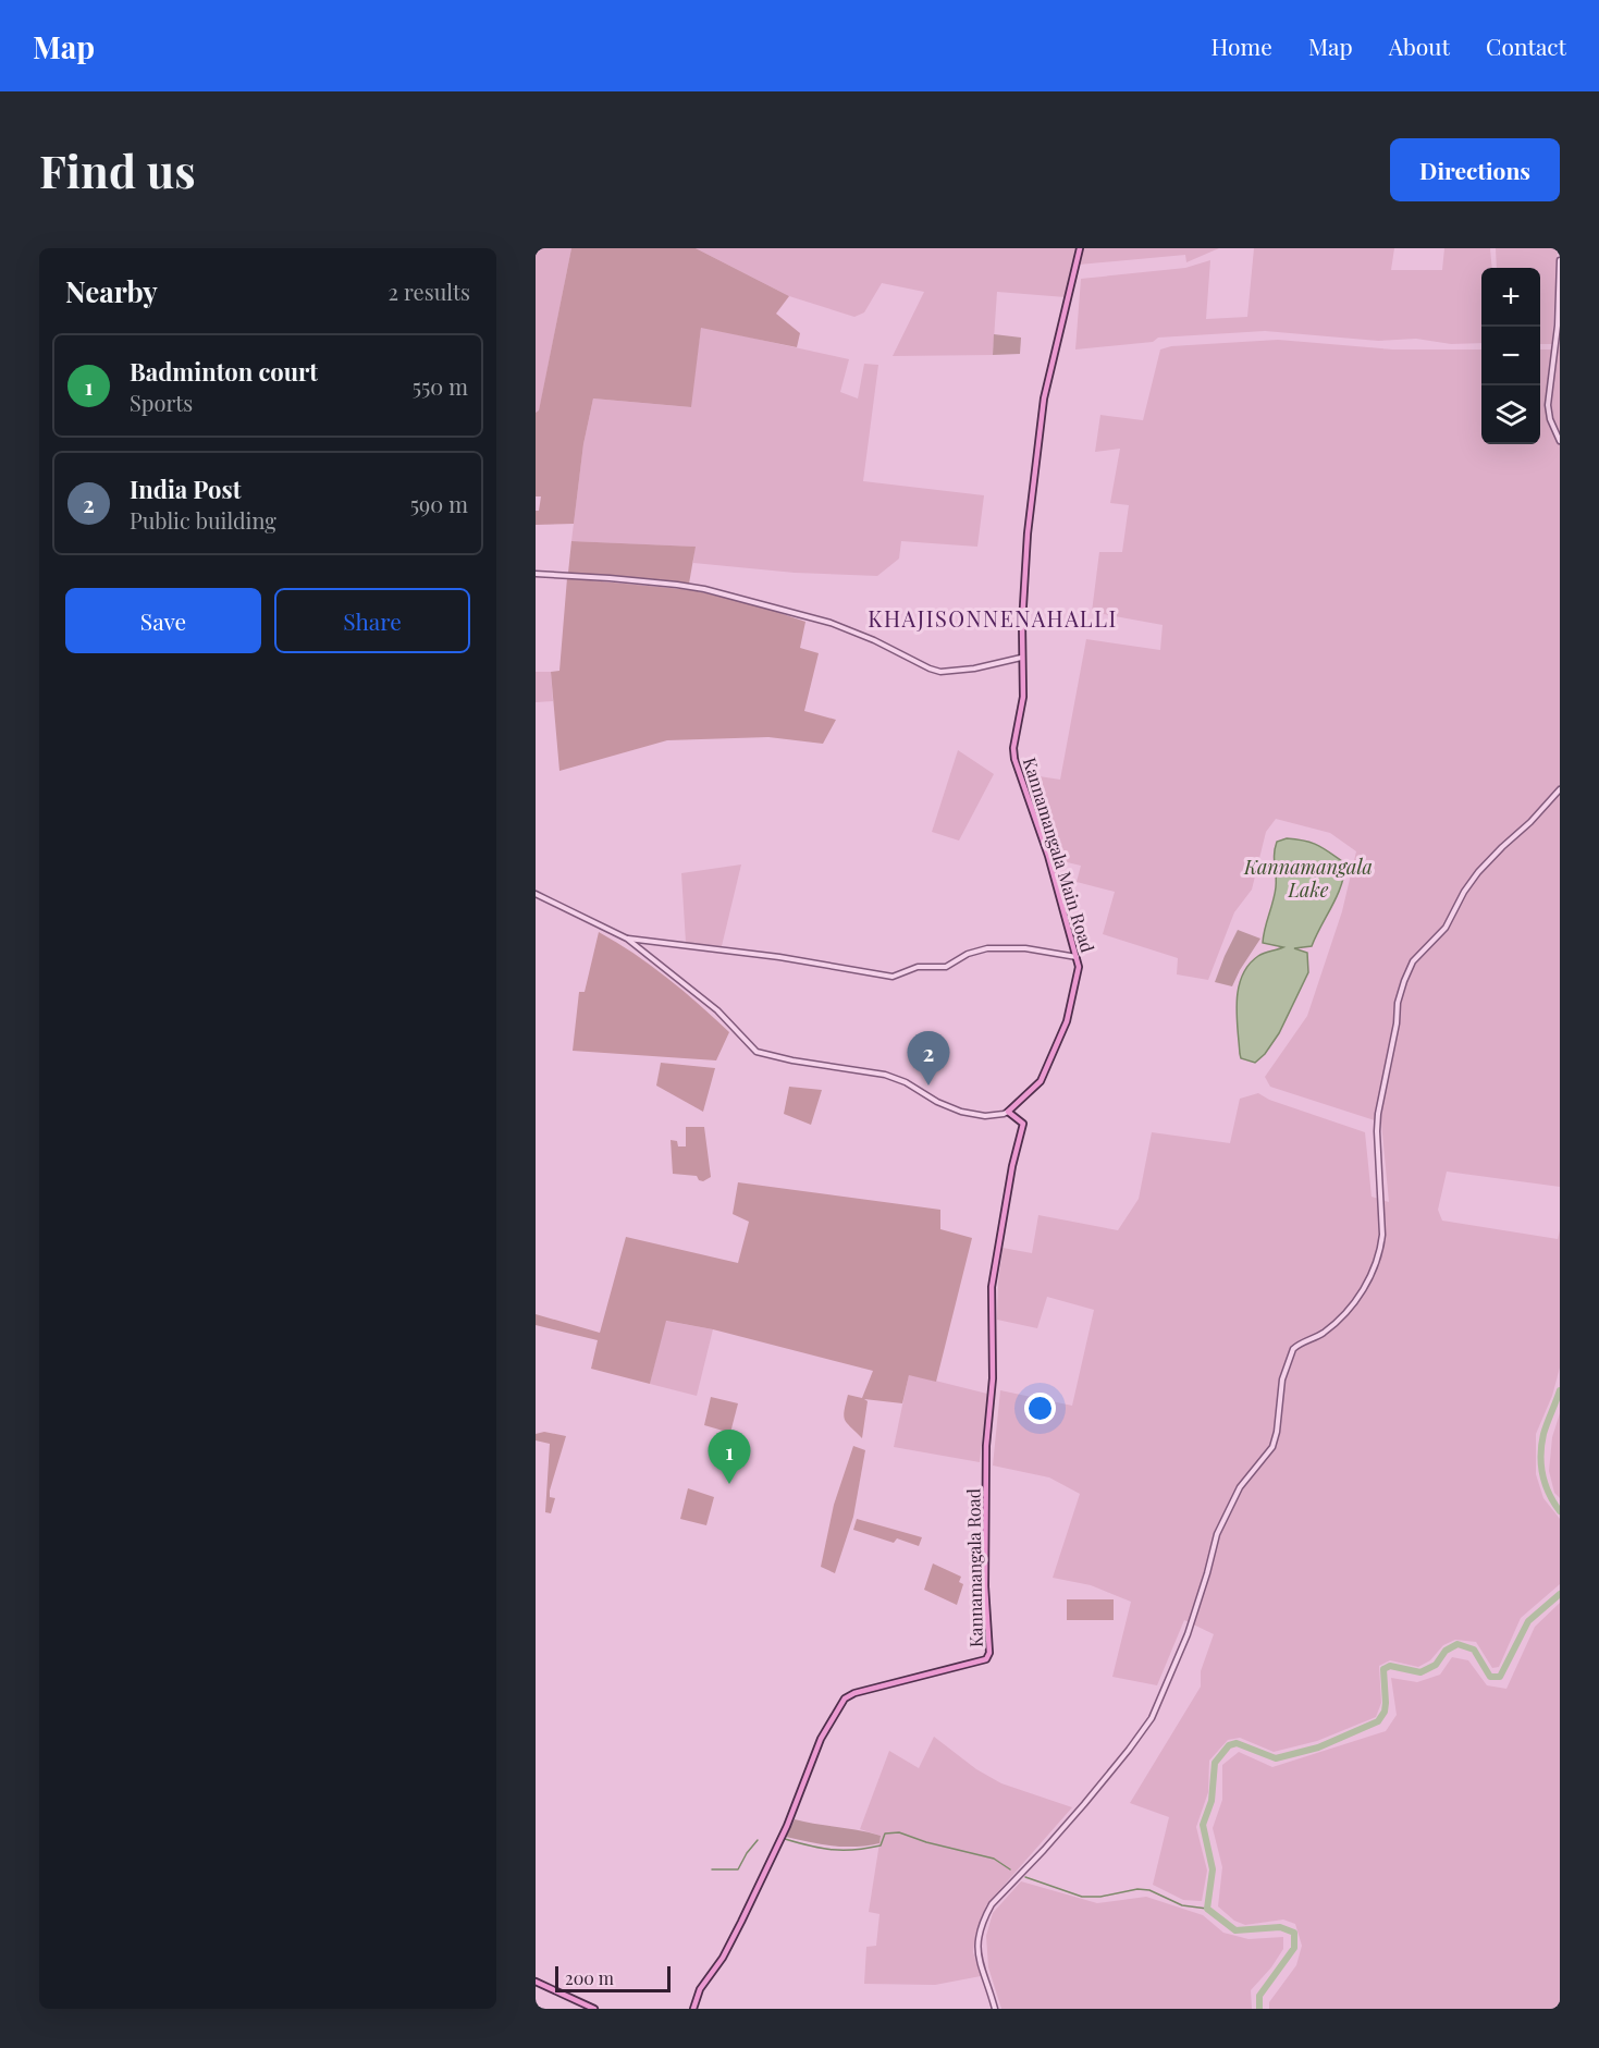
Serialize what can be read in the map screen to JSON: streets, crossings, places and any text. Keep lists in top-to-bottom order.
{
  "streets": {
    "main road": ["Kannamangala Main Road", "Kannamangala Road"]
  },
  "crossings": [
    ["Kannamangala Main Road", "Kannamangala Road"]
  ],
  "districts": ["KHAJISONNENAHALLI"],
  "water": ["Kannamangala Lake"],
  "scale_bar": "200 m",
  "page": {
    "header": "Map",
    "nav": [
      "Home",
      "Map",
      "About",
      "Contact"
    ],
    "buttons": [
      "Directions",
      ["Save", "Share"]
    ],
    "title": "Find us",
    "heading": ["Nearby", "2 results"],
    "map_buttons": ["+", "−"],
    "list": [
      {
        "mark": "1",
        "name": "Badminton court",
        "note": "Sports",
        "value": "550 m"
      },
      {
        "mark": "2",
        "name": "India Post",
        "note": "Public building",
        "value": "590 m"
      }
    ],
    "pins": ["2", "1"],
    "scale": "200 m"
  }
}
